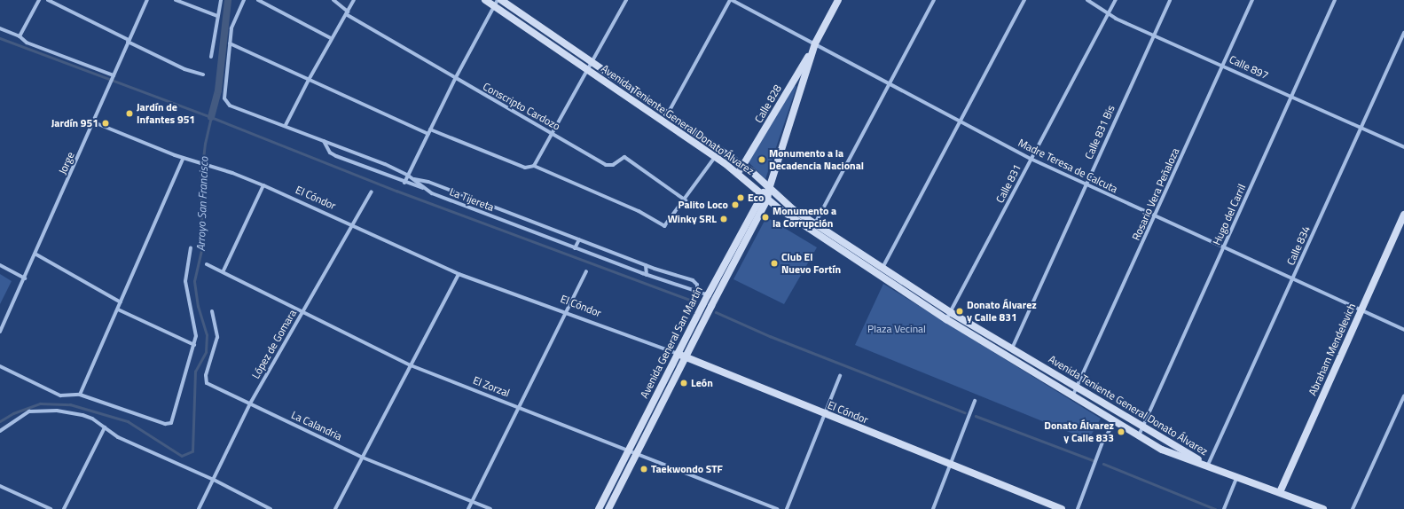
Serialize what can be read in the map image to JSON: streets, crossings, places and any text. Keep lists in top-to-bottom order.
{
  "streets": {
    "main road": [
      "Calle 828",
      "Avenida Teniente General Donato Álvarez",
      "El Cóndor",
      "Avenida General San Martín",
      "Abraham Mendelevich"
    ],
    "street": [
      "Calle 897",
      "Conscripto Cardozo",
      "Calle 831 Bis",
      "Jorge",
      "Madre Teresa de Calcuta",
      "Calle 831",
      "Rosario Vera Peñaloza",
      "La Tijereta",
      "Hugo del Carril",
      "Calle 834",
      "López de Gomara",
      "El Zorzal",
      "La Calandria"
    ]
  },
  "crossings": [
    ["Calle 897", "Calle 831 Bis"],
    ["Calle 897", "Calle 831"],
    ["Calle 897", "Rosario Vera Peñaloza"],
    ["Calle 897", "Hugo del Carril"],
    ["Calle 897", "Calle 834"],
    ["Calle 828", "Avenida Teniente General Donato Álvarez"],
    ["Calle 828", "Madre Teresa de Calcuta"],
    ["Calle 828", "Avenida General San Martín"],
    ["Avenida Teniente General Donato Álvarez", "Calle 831 Bis"],
    ["Avenida Teniente General Donato Álvarez", "Calle 831"],
    ["Avenida Teniente General Donato Álvarez", "Rosario Vera Peñaloza"],
    ["Avenida Teniente General Donato Álvarez", "Hugo del Carril"],
    ["Avenida Teniente General Donato Álvarez", "Calle 834"],
    ["Avenida Teniente General Donato Álvarez", "Avenida General San Martín"],
    ["Calle 831 Bis", "Madre Teresa de Calcuta"],
    ["Jorge", "El Cóndor"],
    ["Madre Teresa de Calcuta", "Calle 831"],
    ["Madre Teresa de Calcuta", "Rosario Vera Peñaloza"],
    ["Madre Teresa de Calcuta", "Hugo del Carril"],
    ["Madre Teresa de Calcuta", "Calle 834"],
    ["Madre Teresa de Calcuta", "Avenida General San Martín"],
    ["Madre Teresa de Calcuta", "Abraham Mendelevich"],
    ["El Cóndor", "Avenida General San Martín"],
    ["El Cóndor", "López de Gomara"],
    ["La Tijereta", "Avenida General San Martín"],
    ["Avenida General San Martín", "El Zorzal"],
    ["López de Gomara", "El Zorzal"],
    ["López de Gomara", "La Calandria"]
  ],
  "water": ["Arroyo San Francisco"],
  "parks": ["Plaza Vecinal"],
  "places": [
    "Jardín de Infantes 951",
    "Jardín 951",
    "Monumento a la Decadencia Nacional",
    "Eco",
    "Palito Loco",
    "Monumento a la Corrupción",
    "Winky SRL",
    "Club El Nuevo Fortín",
    "Donato Álvarez y Calle 831",
    "León",
    "Donato Álvarez y Calle 833",
    "Taekwondo STF"
  ]
}
